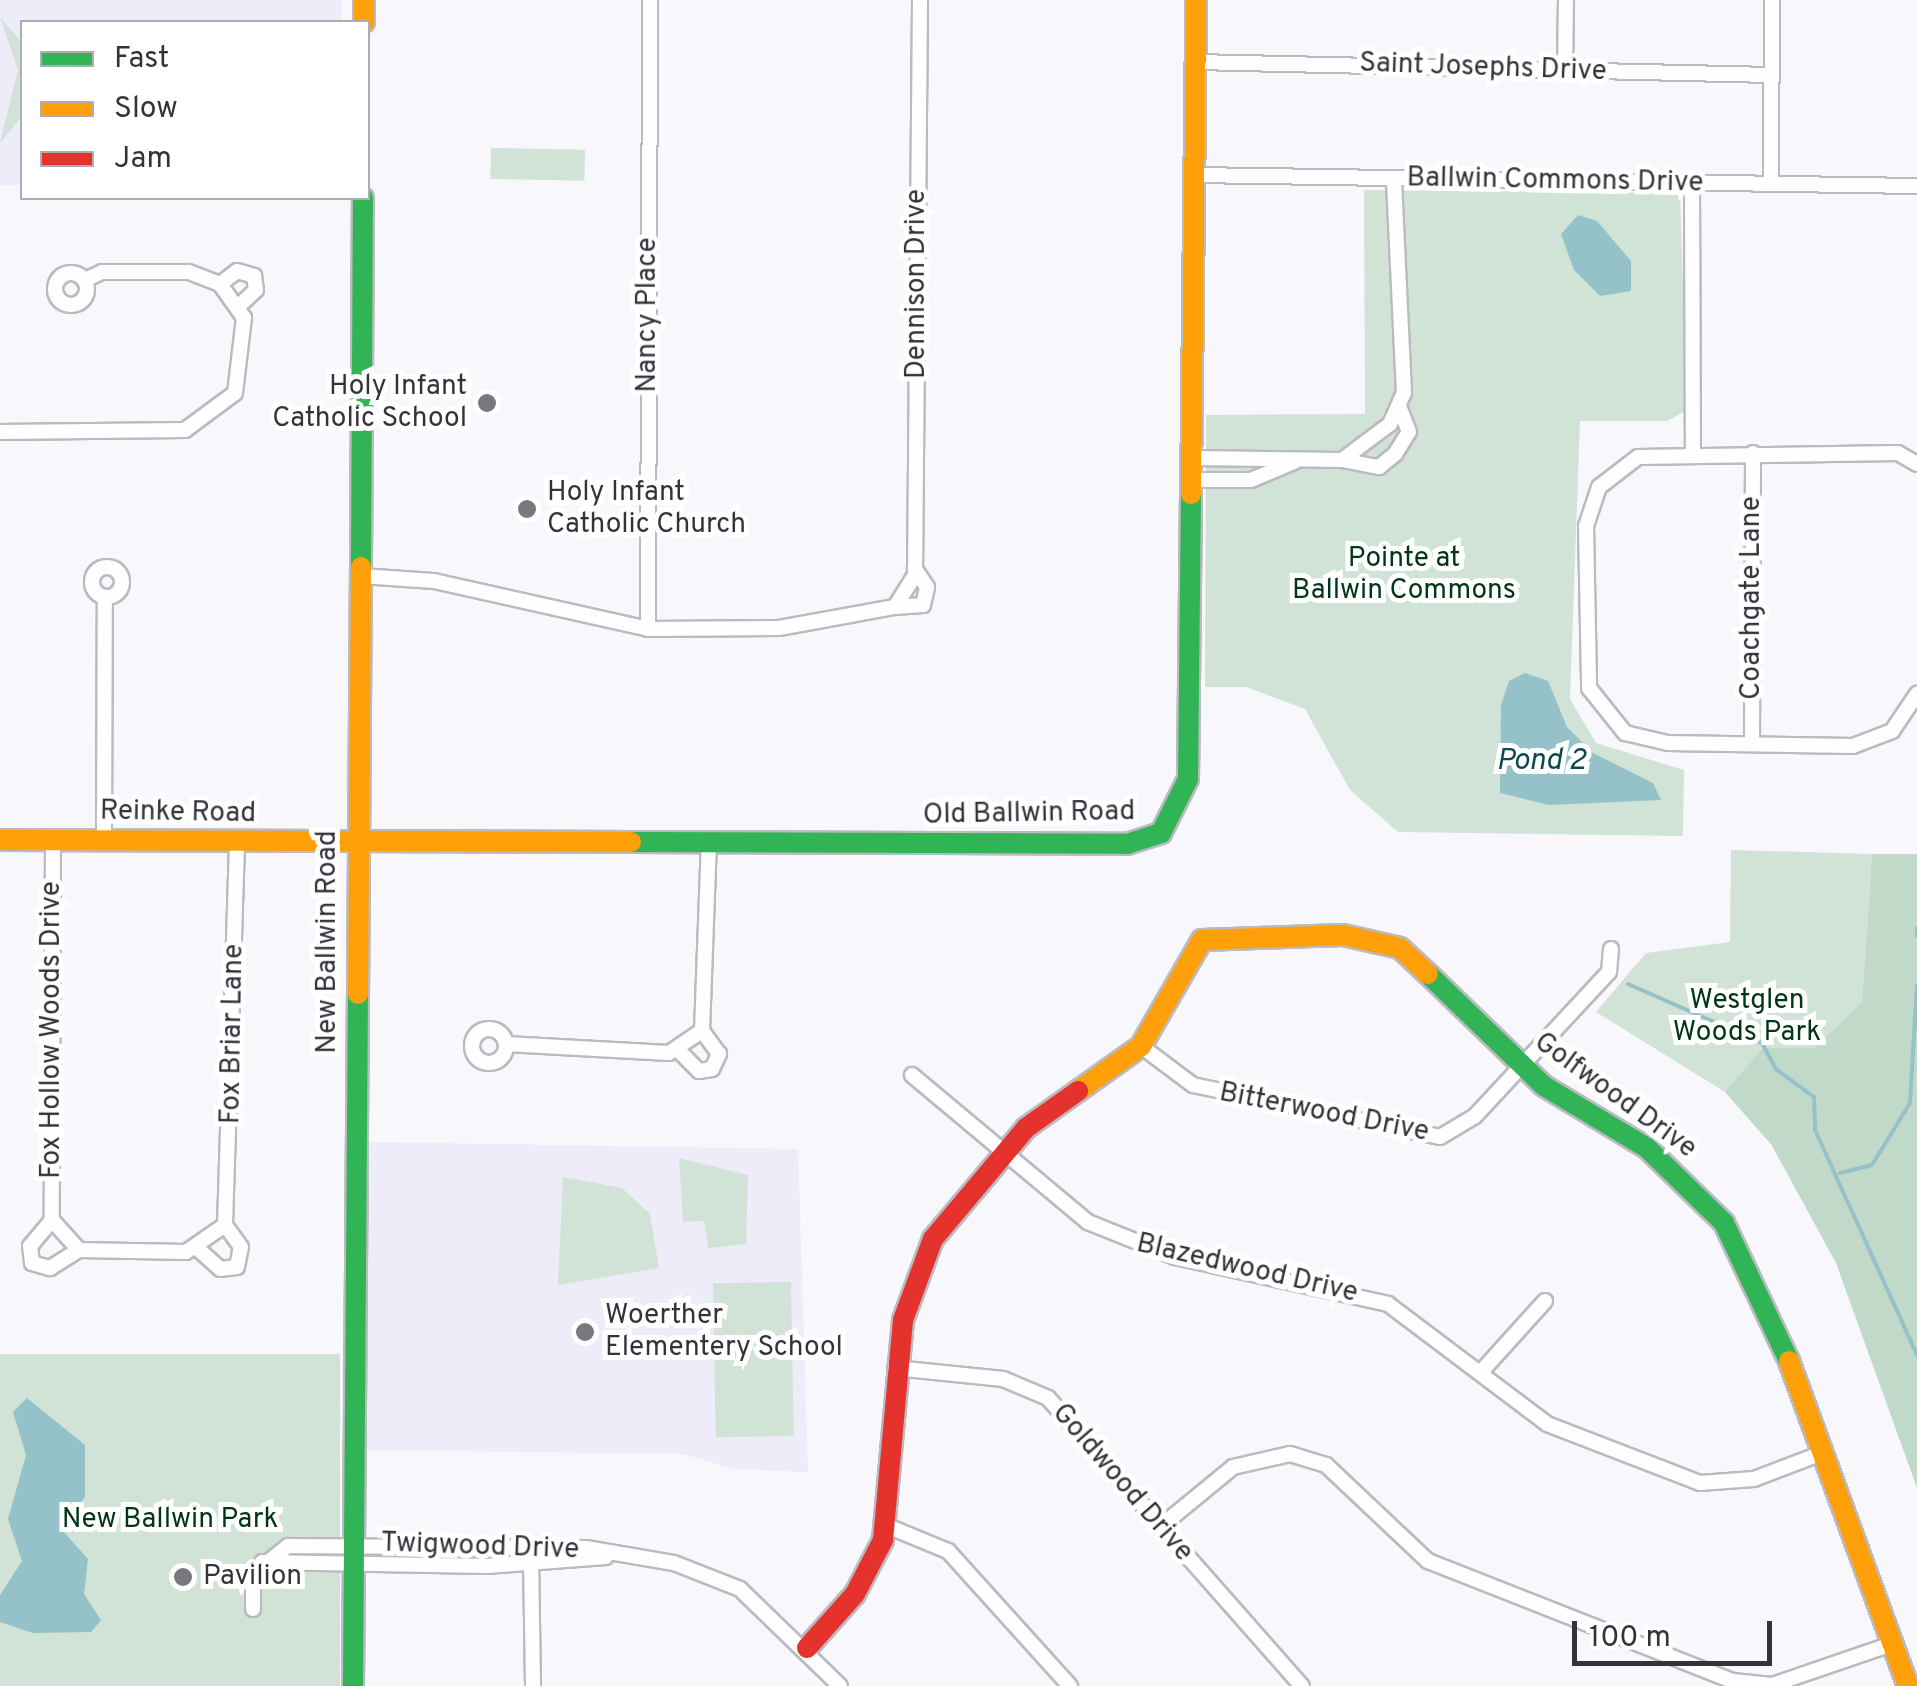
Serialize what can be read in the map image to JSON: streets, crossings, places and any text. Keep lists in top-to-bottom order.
{
  "streets": {
    "street": [
      "Saint Josephs Drive",
      "Ballwin Commons Drive",
      "Dennison Drive",
      "Nancy Place",
      "Coachgate Lane",
      "Reinke Road",
      "Old Ballwin Road",
      "New Ballwin Road",
      "Fox Hollow Woods Drive",
      "Fox Briar Lane",
      "Golfwood Drive",
      "Bitterwood Drive",
      "Blazedwood Drive",
      "Goldwood Drive",
      "Twigwood Drive"
    ]
  },
  "crossings": [
    ["Saint Josephs Drive", "Old Ballwin Road"],
    ["Ballwin Commons Drive", "Old Ballwin Road"],
    ["Dennison Drive", "Nancy Place"],
    ["Dennison Drive", "New Ballwin Road"],
    ["Reinke Road", "Old Ballwin Road"],
    ["Reinke Road", "New Ballwin Road"],
    ["Reinke Road", "Fox Hollow Woods Drive"],
    ["Reinke Road", "Fox Briar Lane"],
    ["Old Ballwin Road", "New Ballwin Road"],
    ["New Ballwin Road", "Twigwood Drive"],
    ["Fox Hollow Woods Drive", "Fox Briar Lane"],
    ["Golfwood Drive", "Bitterwood Drive"],
    ["Golfwood Drive", "Blazedwood Drive"]
  ],
  "water": ["Pond 2"],
  "parks": ["Pointe at Ballwin Commons", "Westglen Woods Park", "New Ballwin Park"],
  "places": [
    "Holy Infant Catholic School",
    "Holy Infant Catholic Church",
    "Woerther Elementery School",
    "Pavilion"
  ],
  "legend": ["Fast", "Slow", "Jam"],
  "scale_bar": "100 m"
}
